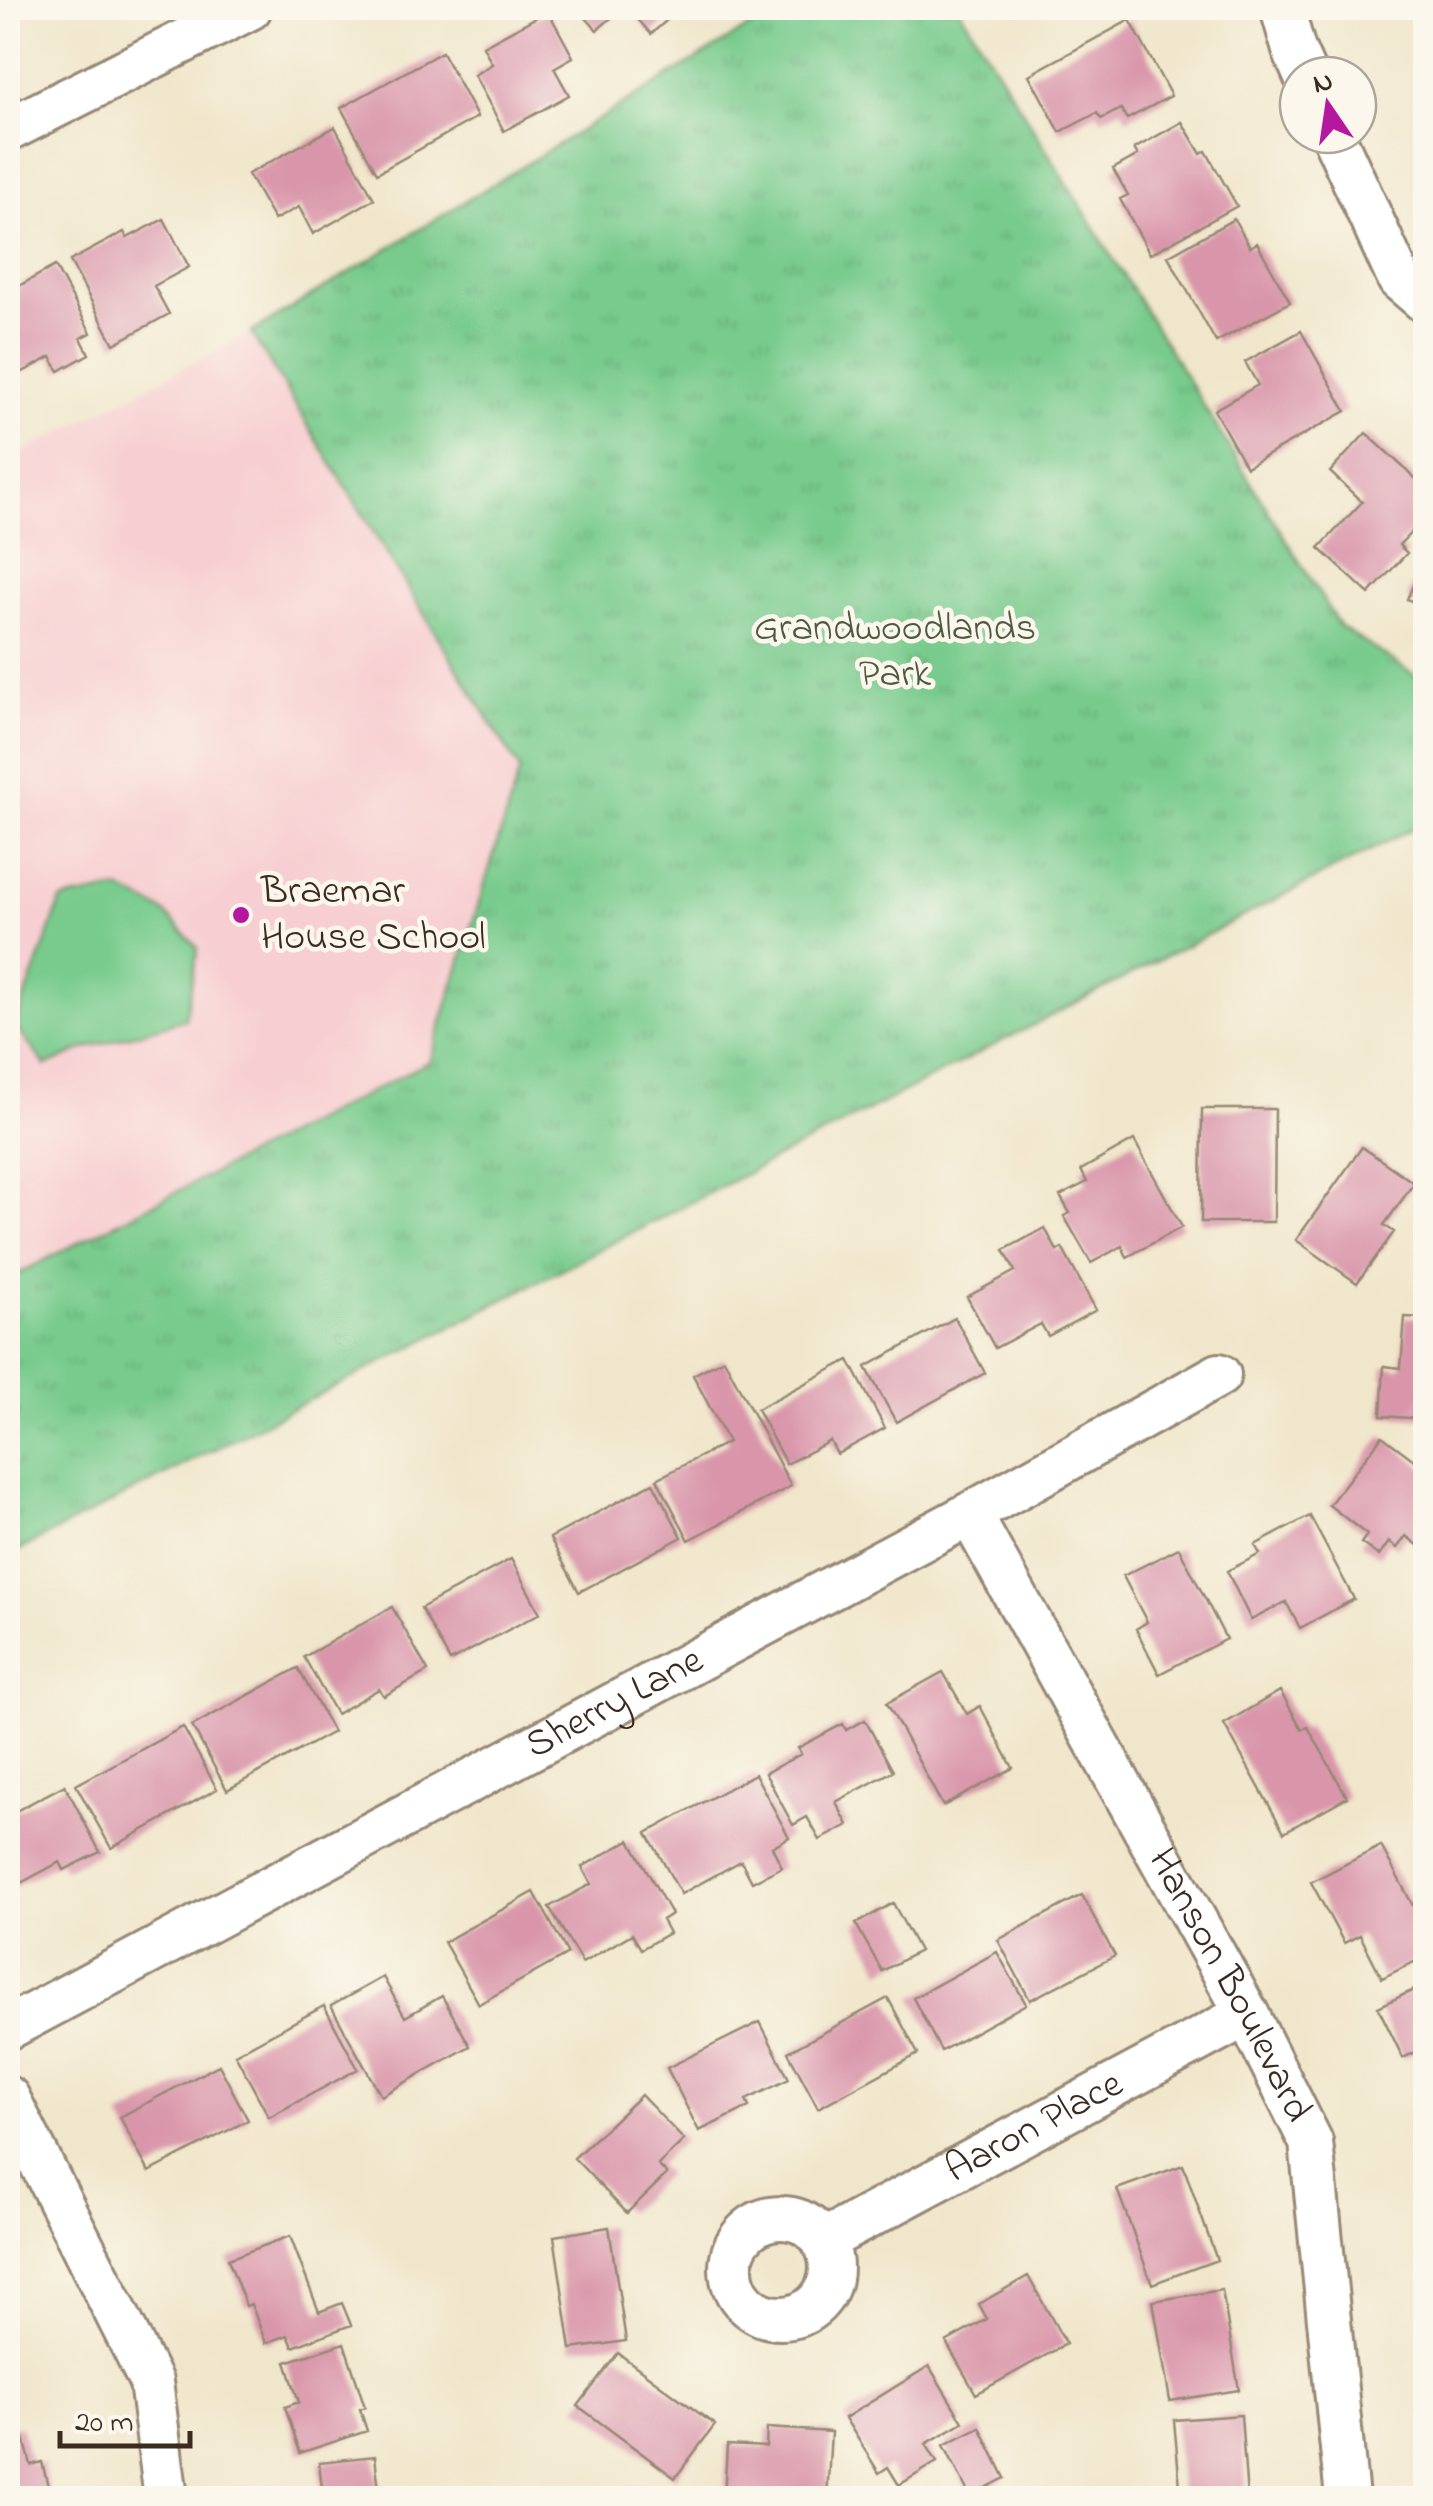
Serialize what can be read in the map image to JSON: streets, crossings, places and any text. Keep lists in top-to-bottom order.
{
  "streets": {
    "street": ["Sherry Lane", "Hanson Boulevard", "Aaron Place"]
  },
  "crossings": [
    ["Sherry Lane", "Hanson Boulevard"],
    ["Hanson Boulevard", "Aaron Place"]
  ],
  "parks": ["Grandwoodlands Park"],
  "places": ["Braemar House School"],
  "scale_bar": "20 m",
  "north": "top"
}
